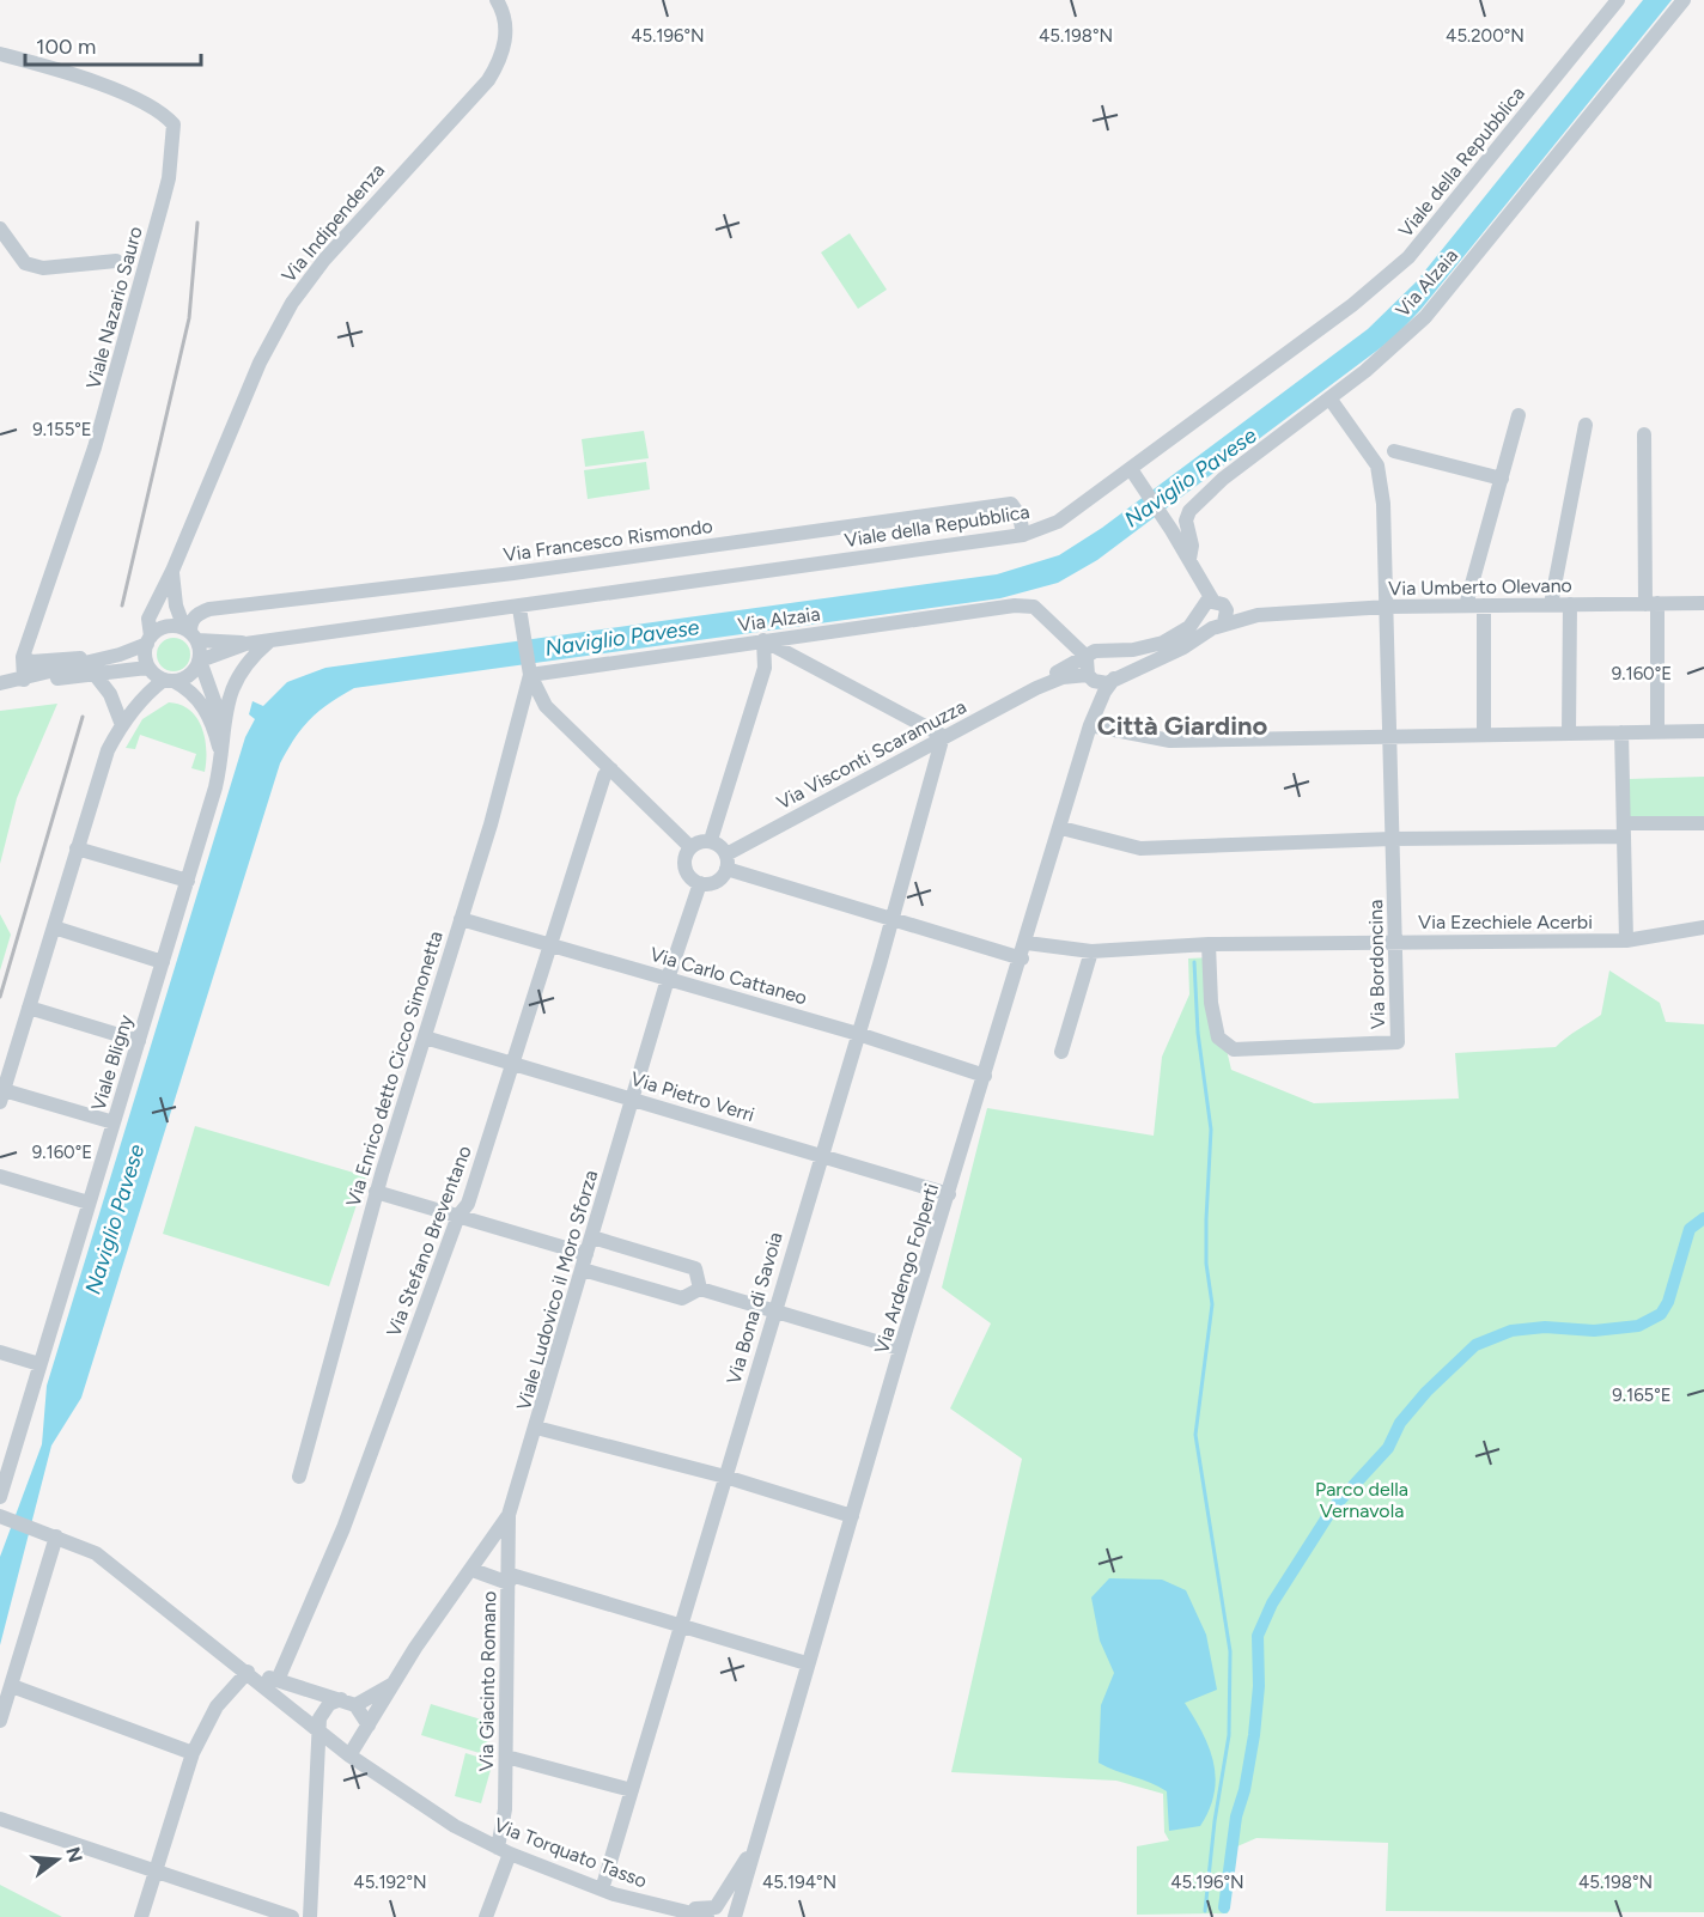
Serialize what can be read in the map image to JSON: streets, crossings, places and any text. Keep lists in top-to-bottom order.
{
  "streets": {
    "street": [
      "Viale della Repubblica",
      "Via Indipendenza",
      "Via Alzaia",
      "Viale Nazario Sauro",
      "Via Francesco Rismondo",
      "Via Umberto Olevano",
      "Via Visconti Scaramuzza",
      "Via Ezechiele Acerbi",
      "Via Bordoncina",
      "Via Carlo Cattaneo",
      "Viale Bligny",
      "Via Enrico detto Cicco Simonetta",
      "Via Pietro Verri",
      "Via Stefano Breventano",
      "Via Ardengo Folperti",
      "Viale Ludovico il Moro Sforza",
      "Via Bona di Savoia",
      "Via Giacinto Romano",
      "Via Torquato Tasso"
    ]
  },
  "crossings": [
    ["Viale della Repubblica", "Via Francesco Rismondo"],
    ["Viale della Repubblica", "Viale Bligny"],
    ["Via Indipendenza", "Via Francesco Rismondo"],
    ["Via Indipendenza", "Viale Bligny"],
    ["Via Alzaia", "Via Visconti Scaramuzza"],
    ["Via Alzaia", "Via Bordoncina"],
    ["Via Alzaia", "Via Enrico detto Cicco Simonetta"],
    ["Via Alzaia", "Via Ardengo Folperti"],
    ["Via Francesco Rismondo", "Viale Bligny"],
    ["Via Umberto Olevano", "Via Visconti Scaramuzza"],
    ["Via Umberto Olevano", "Via Bordoncina"],
    ["Via Umberto Olevano", "Via Ardengo Folperti"],
    ["Via Visconti Scaramuzza", "Via Ardengo Folperti"],
    ["Via Visconti Scaramuzza", "Viale Ludovico il Moro Sforza"],
    ["Via Visconti Scaramuzza", "Via Bona di Savoia"],
    ["Via Ezechiele Acerbi", "Via Bordoncina"],
    ["Via Ezechiele Acerbi", "Via Ardengo Folperti"],
    ["Via Carlo Cattaneo", "Via Enrico detto Cicco Simonetta"],
    ["Via Carlo Cattaneo", "Via Stefano Breventano"],
    ["Via Carlo Cattaneo", "Via Ardengo Folperti"],
    ["Via Carlo Cattaneo", "Viale Ludovico il Moro Sforza"],
    ["Via Carlo Cattaneo", "Via Bona di Savoia"],
    ["Via Enrico detto Cicco Simonetta", "Via Pietro Verri"],
    ["Via Pietro Verri", "Via Stefano Breventano"],
    ["Via Pietro Verri", "Via Ardengo Folperti"],
    ["Via Pietro Verri", "Viale Ludovico il Moro Sforza"],
    ["Via Pietro Verri", "Via Bona di Savoia"],
    ["Via Stefano Breventano", "Via Torquato Tasso"],
    ["Via Ardengo Folperti", "Via Torquato Tasso"],
    ["Viale Ludovico il Moro Sforza", "Via Giacinto Romano"],
    ["Viale Ludovico il Moro Sforza", "Via Torquato Tasso"],
    ["Via Bona di Savoia", "Via Torquato Tasso"],
    ["Via Giacinto Romano", "Via Torquato Tasso"]
  ],
  "districts": ["Città Giardino"],
  "water": ["Naviglio Pavese"],
  "parks": ["Parco della Vernavola"],
  "scale_bar": "100 m",
  "north": "right",
  "coordinates": [
    "45.196°N",
    "45.198°N",
    "45.200°N",
    "9.155°E",
    "9.160°E",
    "9.165°E",
    "45.192°N",
    "45.194°N"
  ]
}
